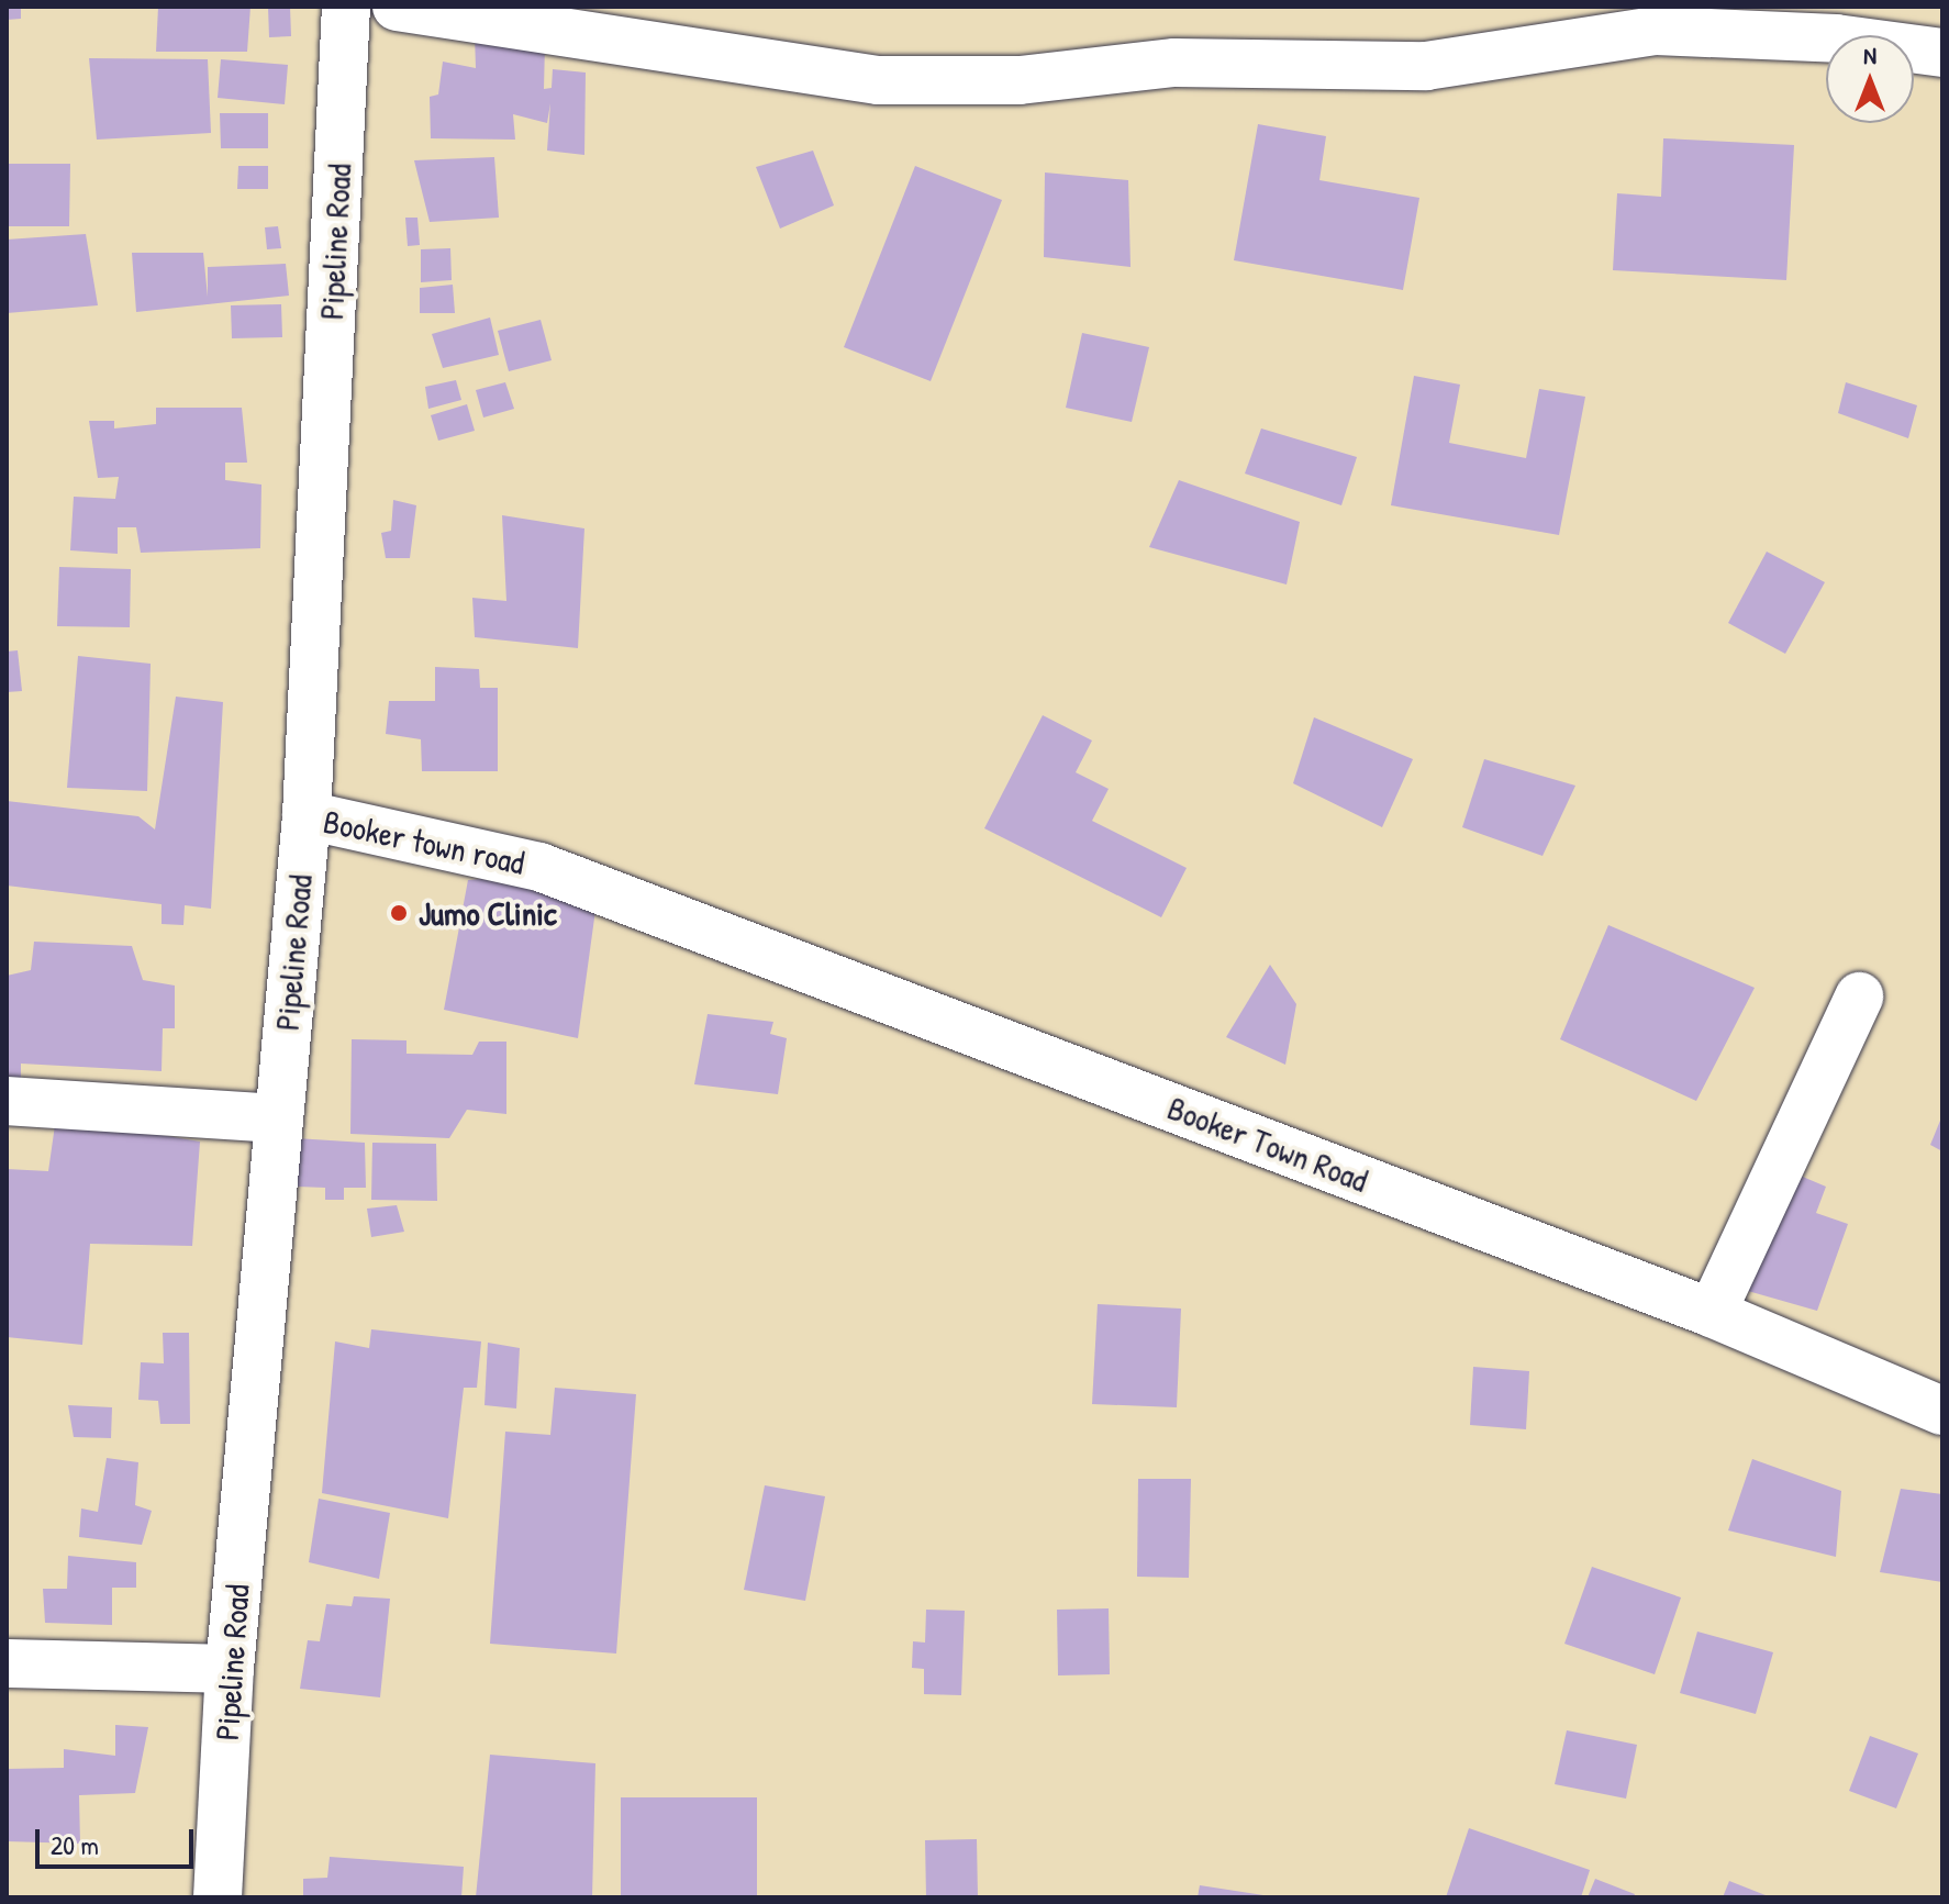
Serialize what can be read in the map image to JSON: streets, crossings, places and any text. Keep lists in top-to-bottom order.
{
  "streets": {
    "street": ["Pipeline Road", "Booker town road", "Booker Town Road"]
  },
  "crossings": [
    ["Pipeline Road", "Booker town road"],
    ["Booker town road", "Booker Town Road"]
  ],
  "places": ["Jumo Clinic"],
  "scale_bar": "20 m",
  "north": "top"
}
